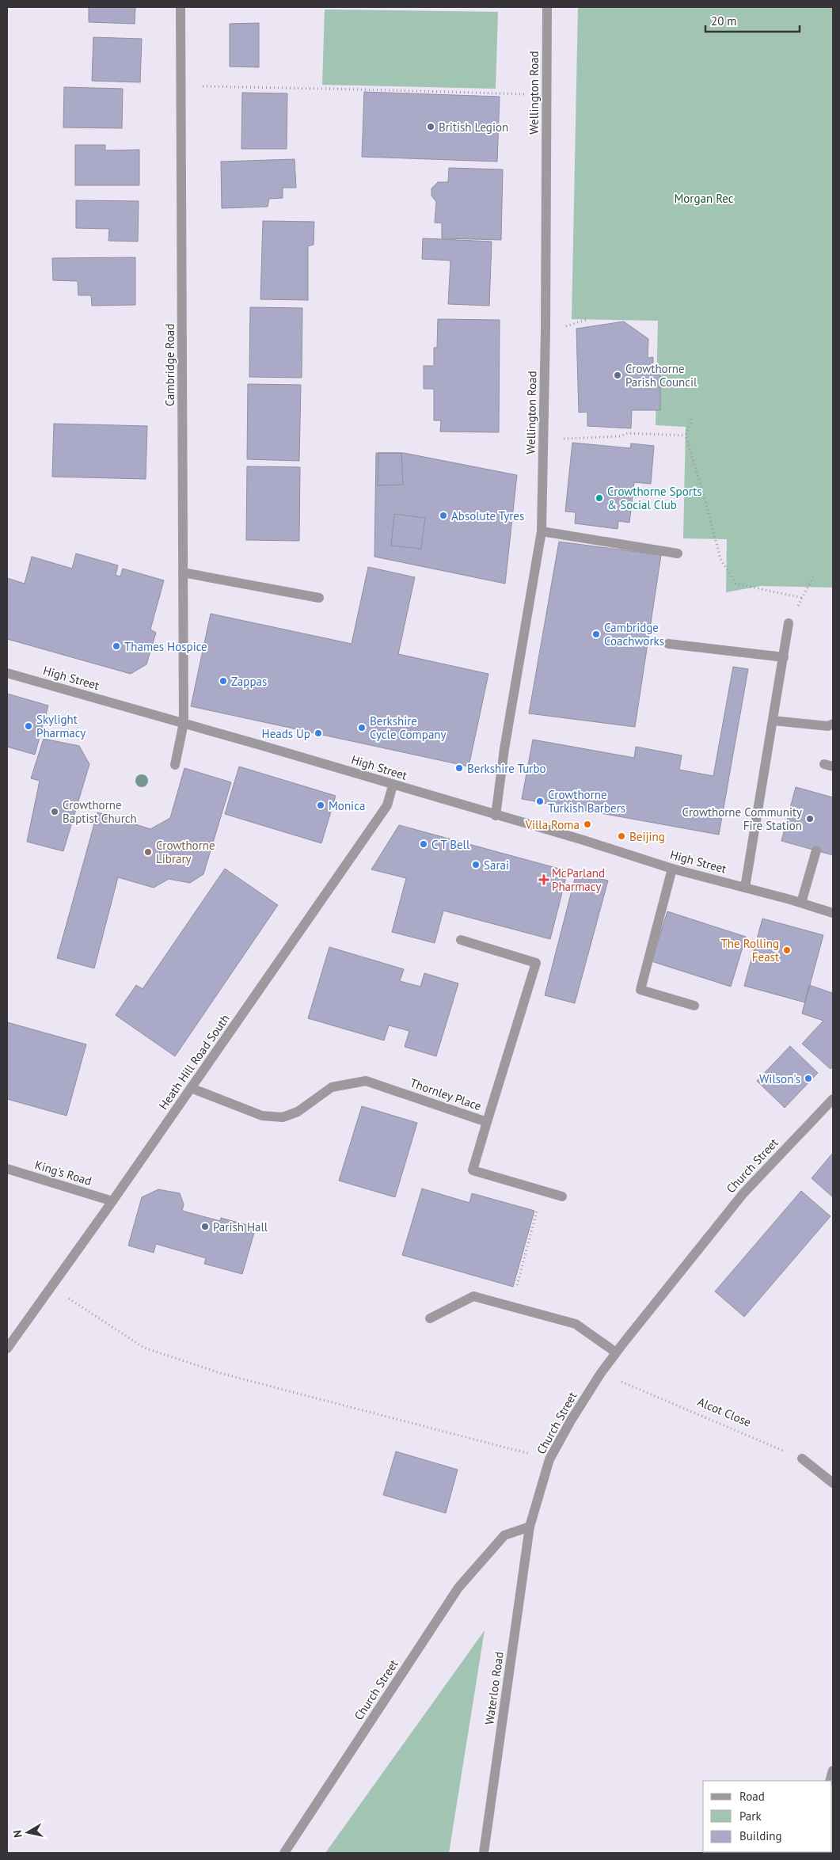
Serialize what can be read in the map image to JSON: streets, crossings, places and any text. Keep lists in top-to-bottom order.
{
  "streets": {
    "street": [
      "Wellington Road",
      "Cambridge Road",
      "High Street",
      "Heath Hill Road South",
      "Thornley Place",
      "Church Street",
      "King's Road",
      "Waterloo Road"
    ],
    "path": ["Alcot Close"]
  },
  "crossings": [
    ["Wellington Road", "High Street"],
    ["Cambridge Road", "High Street"],
    ["High Street", "Heath Hill Road South"],
    ["Heath Hill Road South", "Thornley Place"],
    ["Heath Hill Road South", "King's Road"],
    ["Church Street", "Alcot Close"],
    ["Church Street", "Waterloo Road"]
  ],
  "parks": ["Morgan Rec"],
  "places": {
    "other": [
      "British Legion",
      "Crowthorne Parish Council",
      "Crowthorne Sports & Social Club",
      "Absolute Tyres",
      "Cambridge Coachworks",
      "Thames Hospice",
      "Zappas",
      "Skylight Pharmacy",
      "Berkshire Cycle Company",
      "Heads Up",
      "Berkshire Turbo",
      "Crowthorne Turkish Barbers",
      "Monica",
      "Crowthorne Baptist Church",
      "Crowthorne Community Fire Station",
      "Villa Roma",
      "Beijing",
      "C T Bell",
      "Crowthorne Library",
      "Sarai",
      "The Rolling Feast",
      "Wilson's",
      "Parish Hall"
    ],
    "health": ["McParland Pharmacy"]
  },
  "legend": ["Road", "Park", "Building"],
  "scale_bar": "20 m",
  "north": "left"
}
